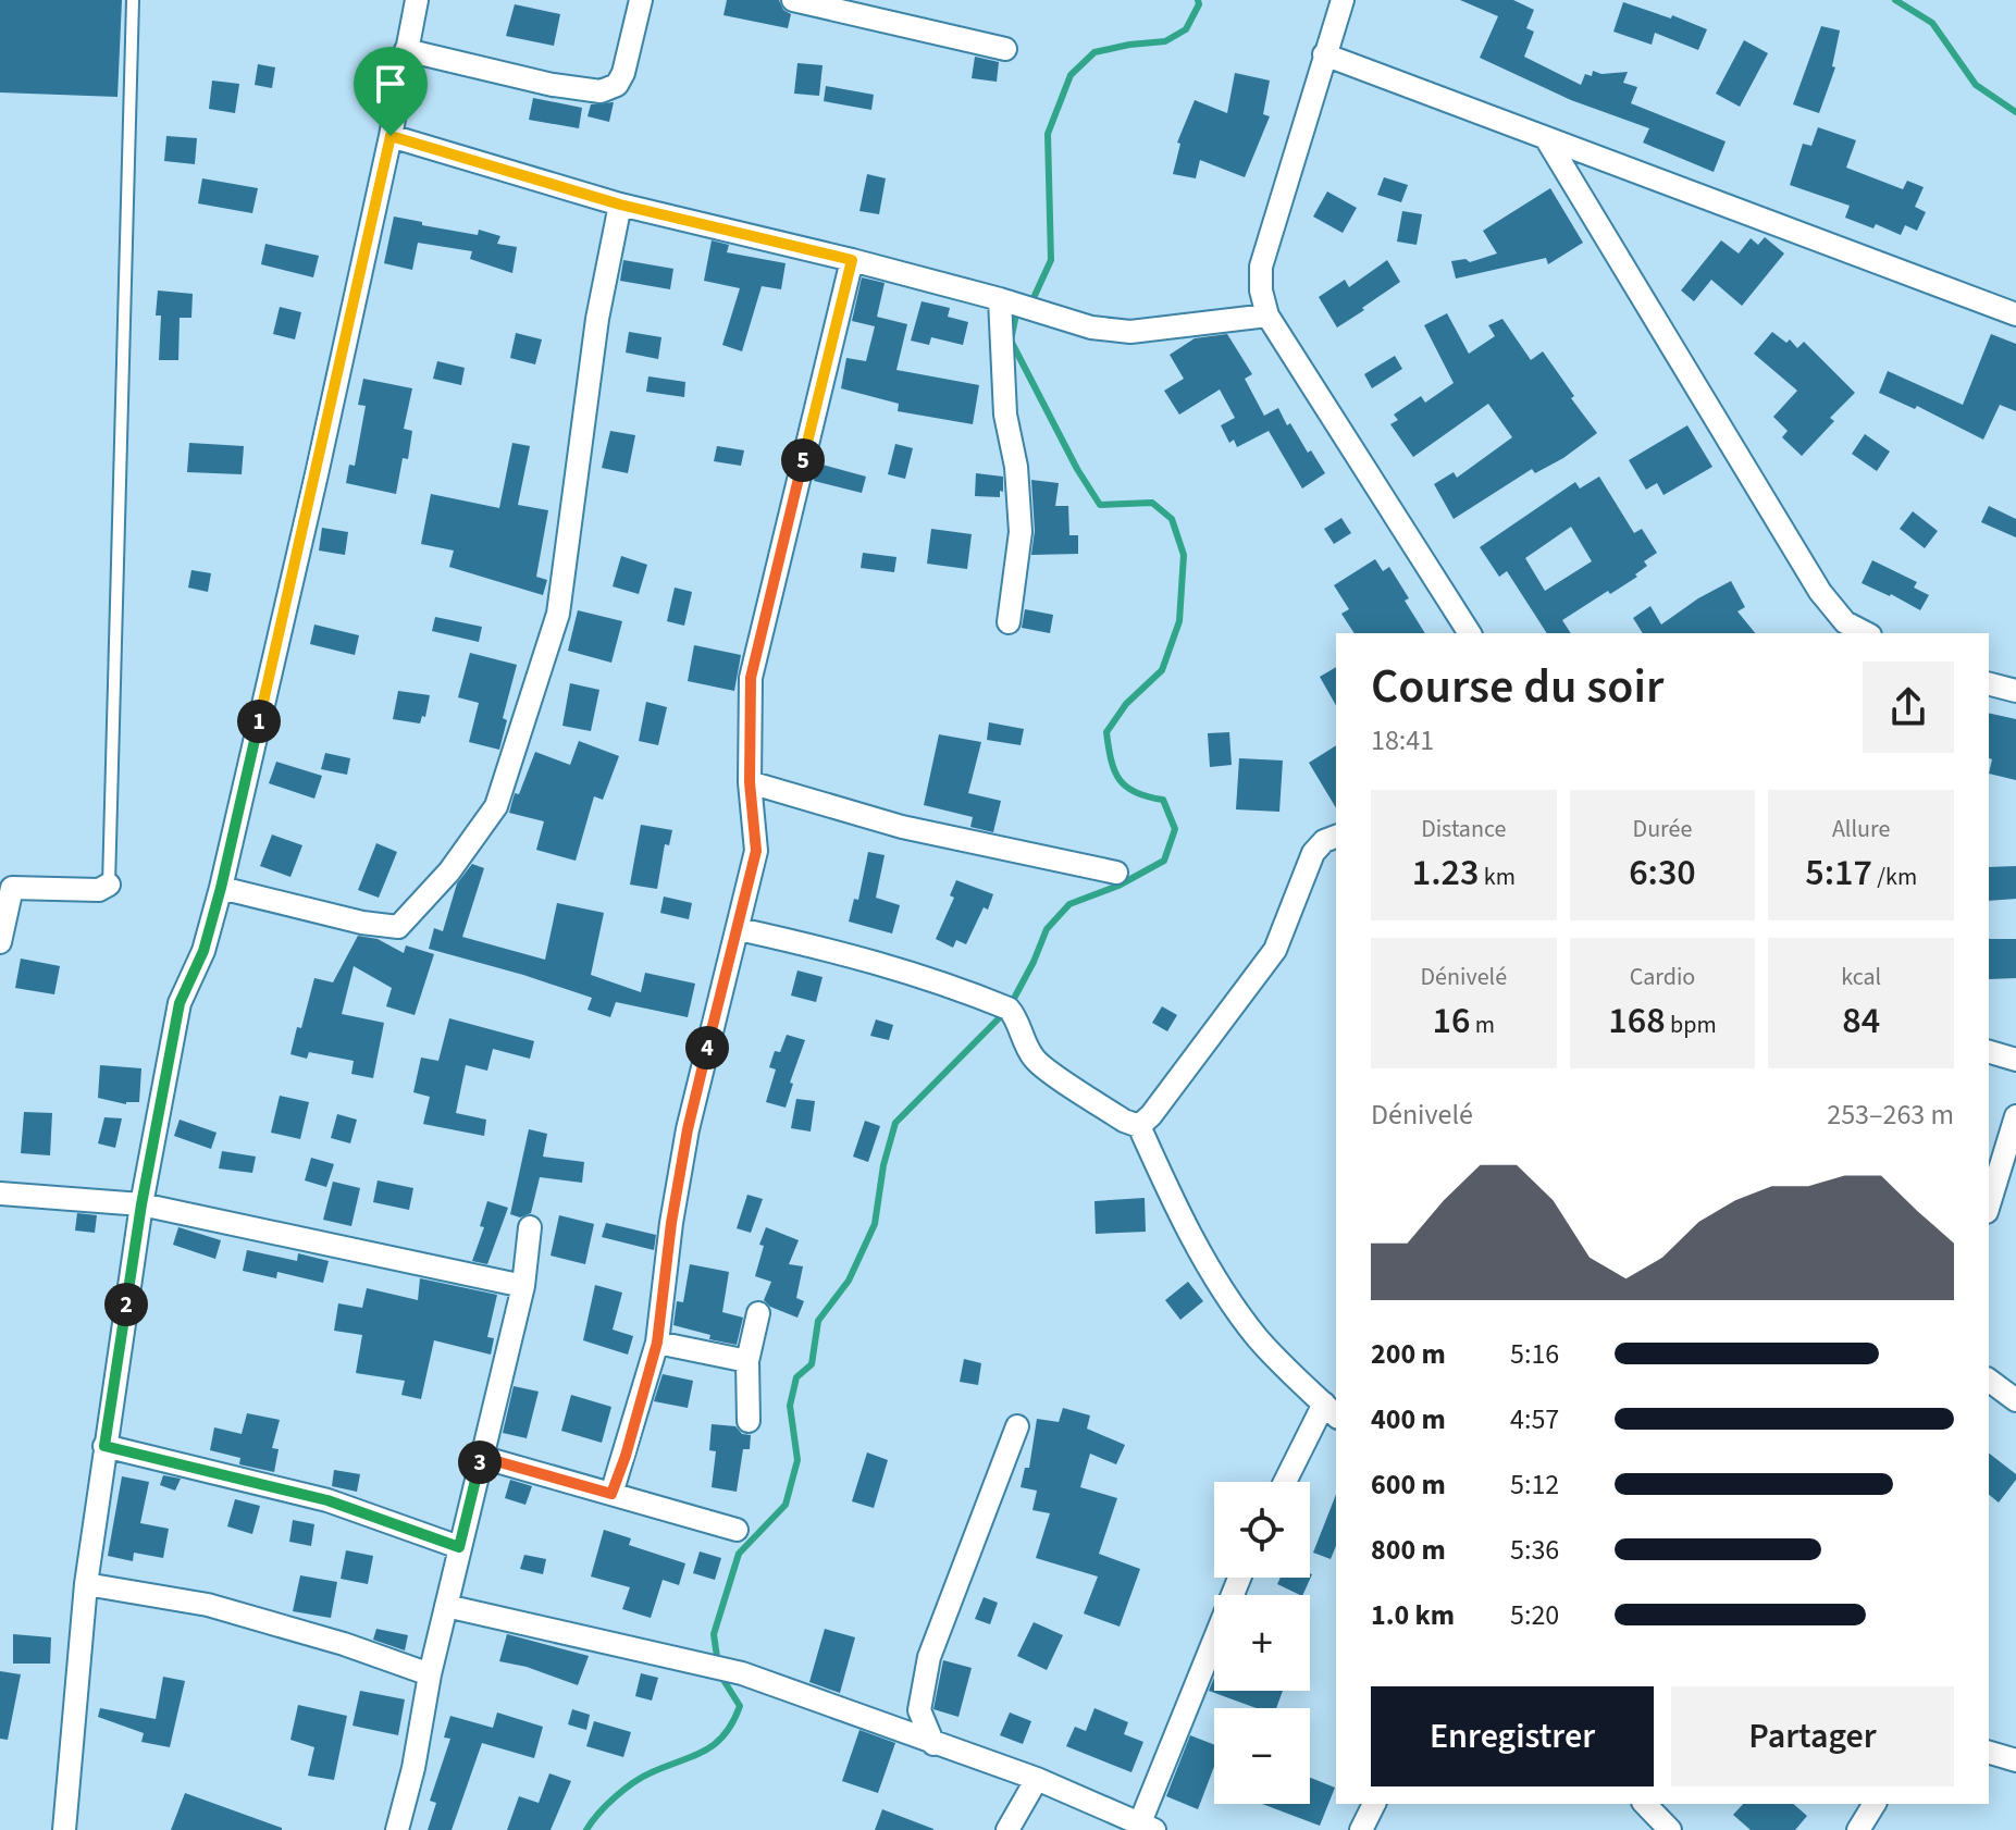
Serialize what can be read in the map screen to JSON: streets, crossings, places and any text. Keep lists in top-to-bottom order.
{
  "page": {
    "pins": [
      "5",
      "1",
      "4",
      "2",
      "3"
    ],
    "heading": ["Course du soir", "18:41"],
    "stats": [
      ["Distance", "1.23 km"],
      ["Durée", "6:30"],
      ["Allure", "5:17 /km"],
      ["Dénivelé", "16 m"],
      ["Cardio", "168 bpm"],
      ["kcal", "84"]
    ],
    "chart": ["Dénivelé", "253–263 m"],
    "list": [
      {
        "name": "200 m",
        "note": "5:16"
      },
      {
        "name": "400 m",
        "note": "4:57"
      },
      {
        "name": "600 m",
        "note": "5:12"
      },
      {
        "name": "800 m",
        "note": "5:36"
      },
      {
        "name": "1.0 km",
        "note": "5:20"
      }
    ],
    "map_buttons": ["+", "−"],
    "buttons": ["Enregistrer", "Partager"]
  }
}
